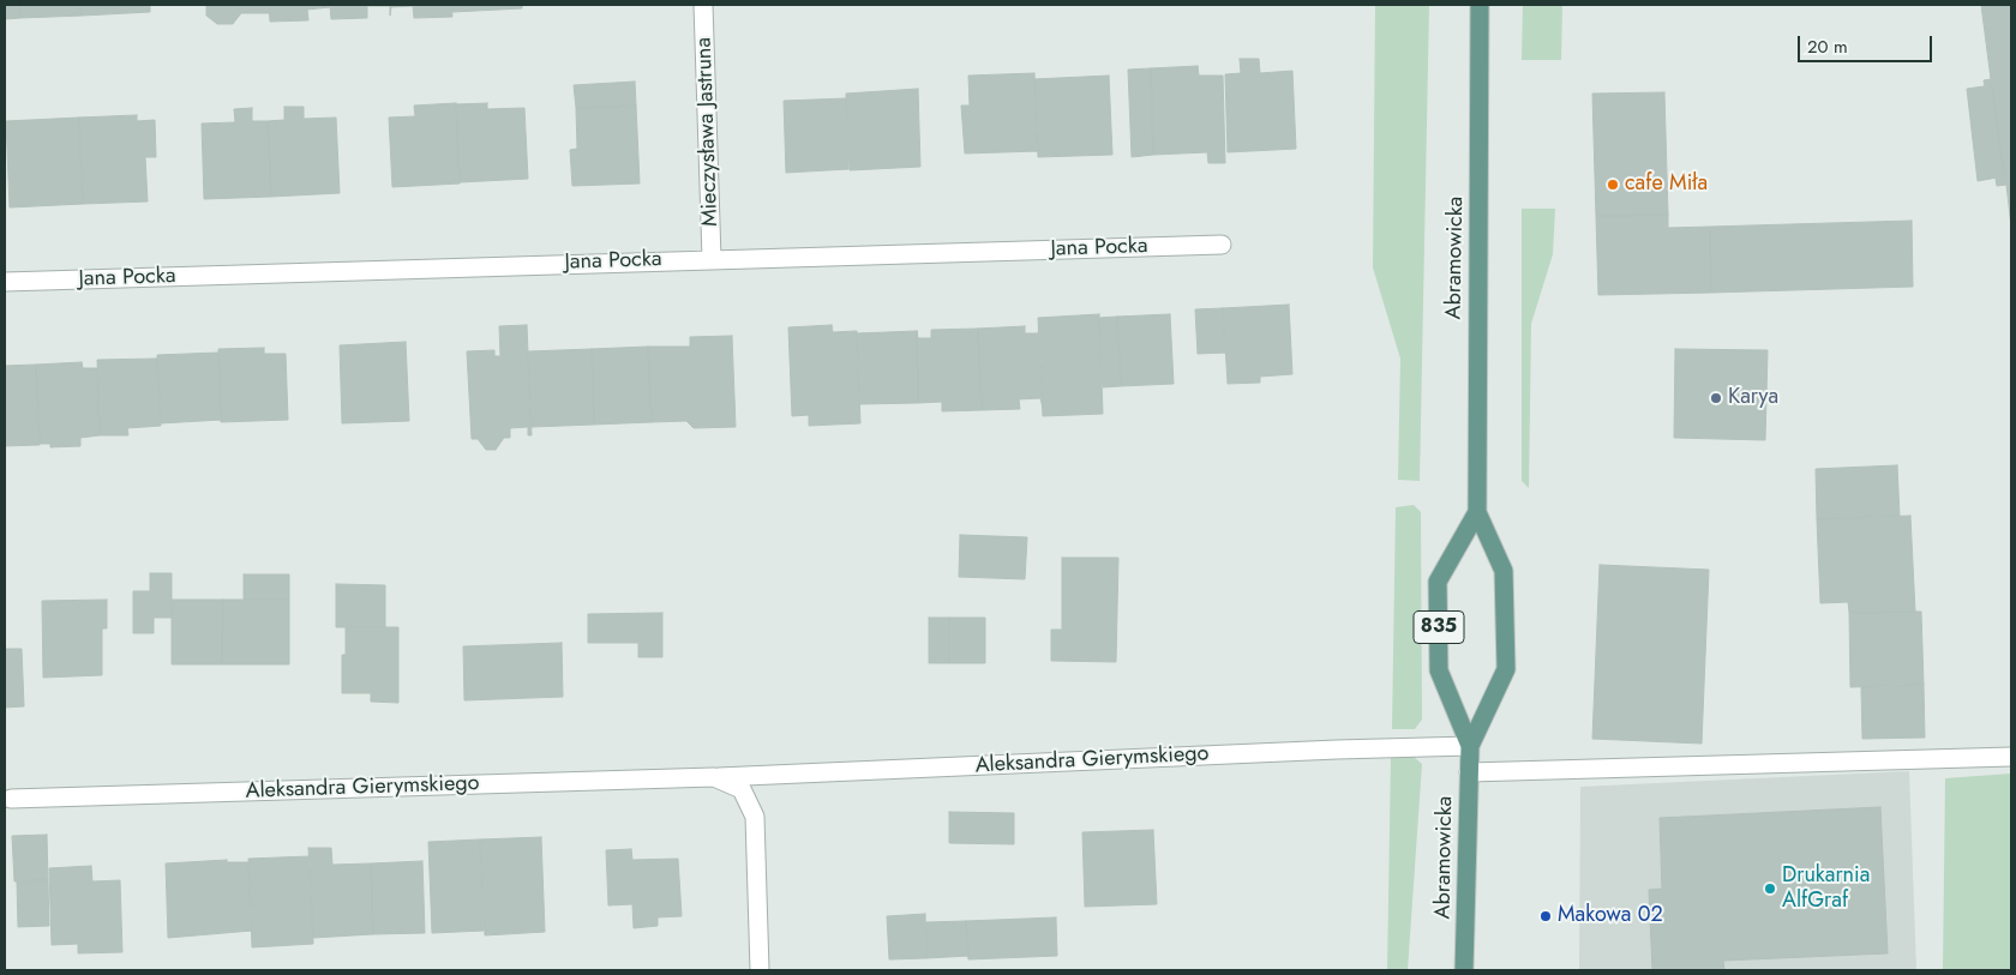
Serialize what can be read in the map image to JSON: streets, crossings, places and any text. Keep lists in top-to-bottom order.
{
  "streets": {
    "main road": ["Abramowicka", "835"],
    "street": ["Mieczysława Jastruna", "Jana Pocka", "Aleksandra Gierymskiego"]
  },
  "crossings": [
    ["Mieczysława Jastruna", "Jana Pocka"],
    ["Abramowicka", "Aleksandra Gierymskiego"]
  ],
  "places": [
    "cafe Miła",
    "Karya",
    "Drukarnia AlfGraf",
    "Makowa 02"
  ],
  "scale_bar": "20 m"
}
